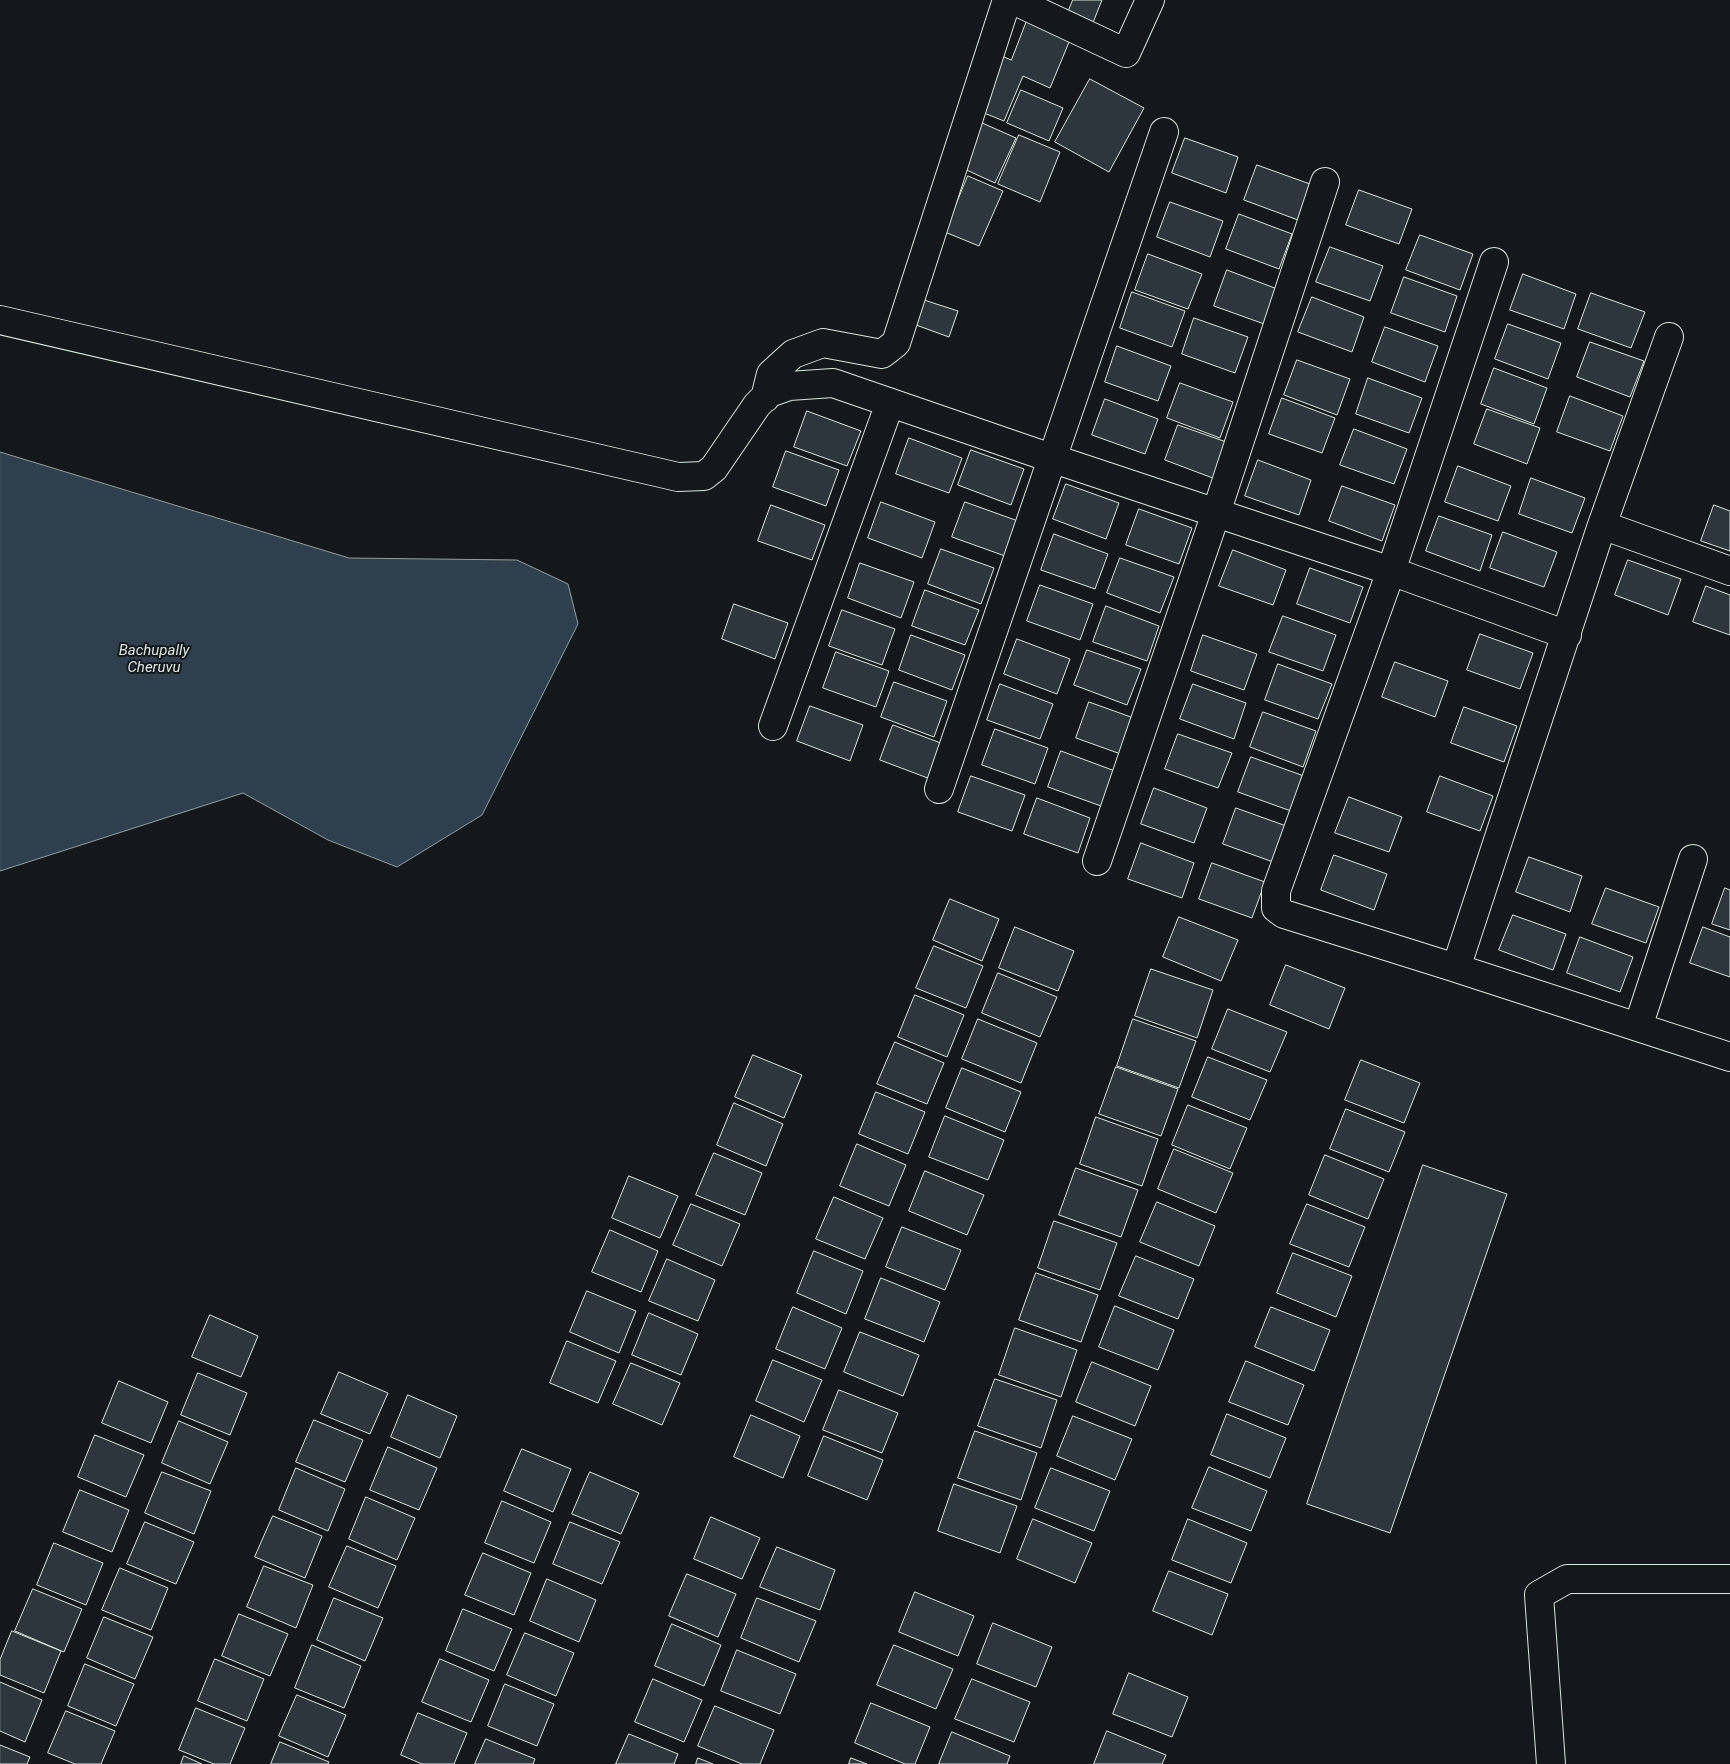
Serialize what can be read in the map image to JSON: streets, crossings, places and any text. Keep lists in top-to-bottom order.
{
  "water": ["Bachupally Cheruvu"]
}
